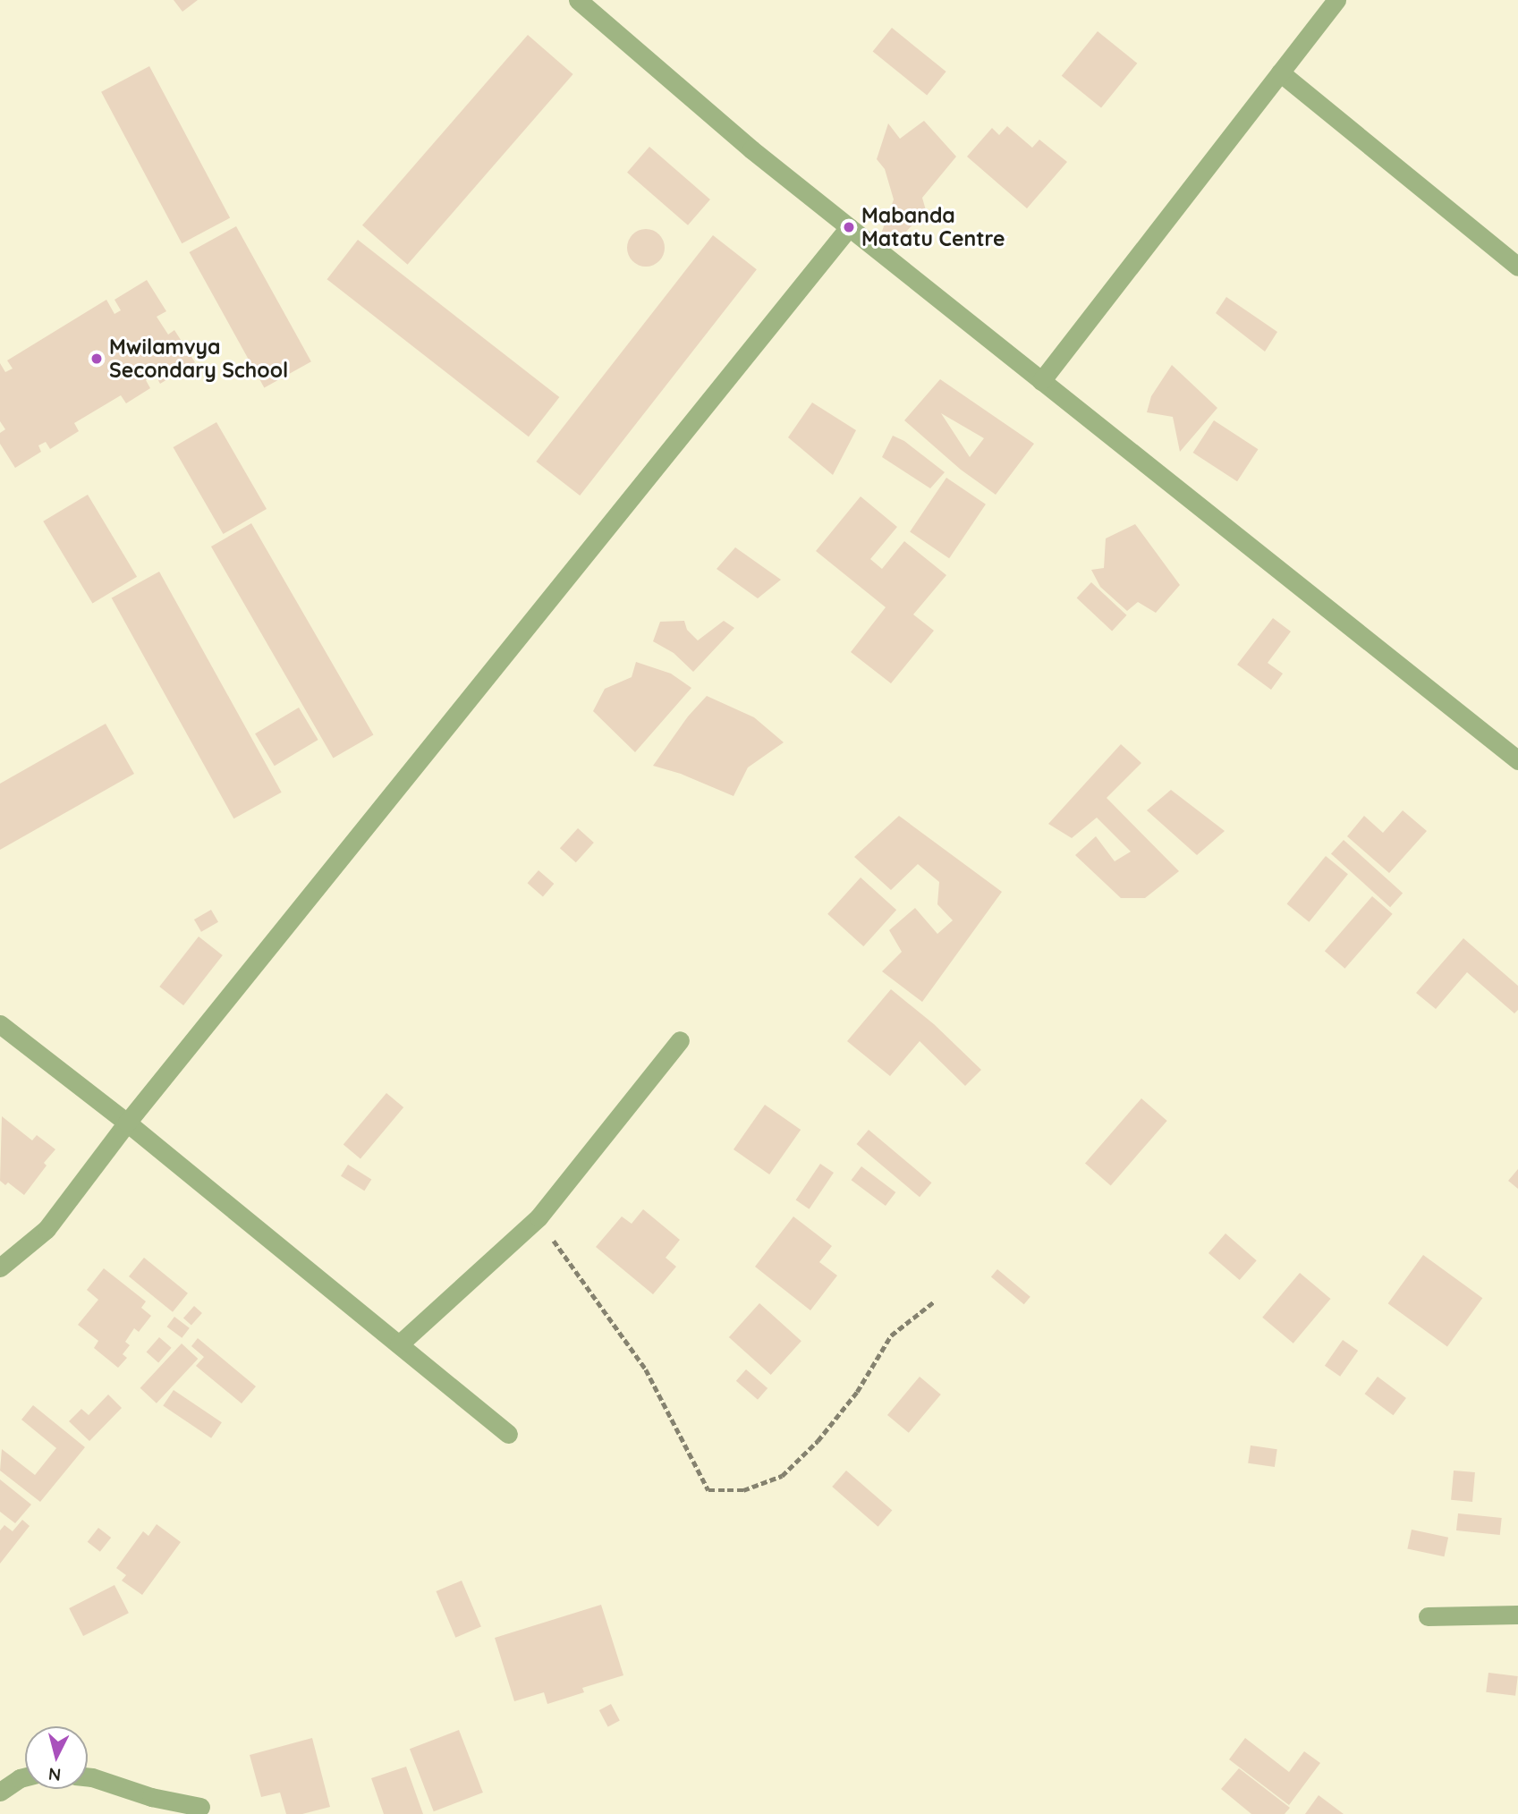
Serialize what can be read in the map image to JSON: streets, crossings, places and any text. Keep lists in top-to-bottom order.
{
  "places": ["Mabanda Matatu Centre", "Mwilamvya Secondary School"],
  "north": "bottom"
}
